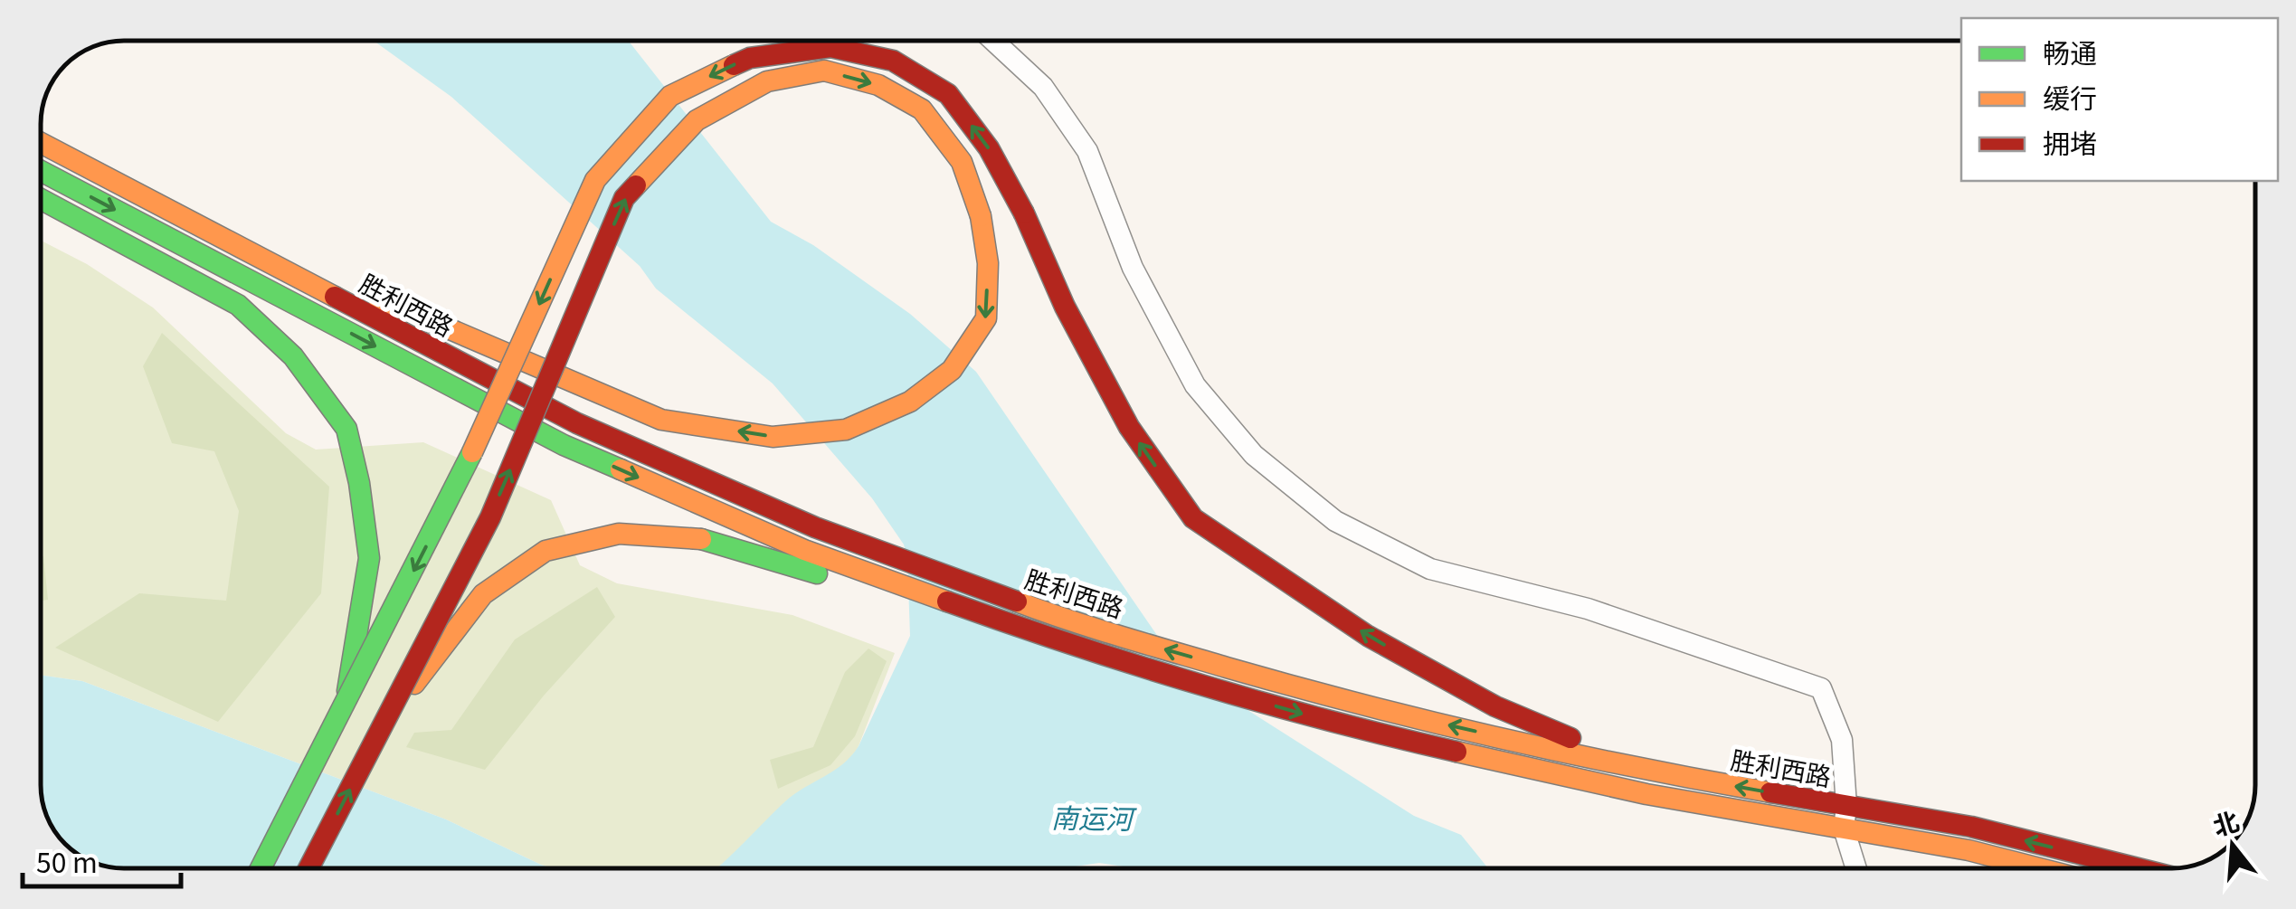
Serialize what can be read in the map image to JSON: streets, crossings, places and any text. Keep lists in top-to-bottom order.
{
  "streets": {
    "main road": ["胜利西路"]
  },
  "water": ["南运河"],
  "legend": ["畅通", "缓行", "拥堵"],
  "scale_bar": "50 m",
  "north": "top"
}
